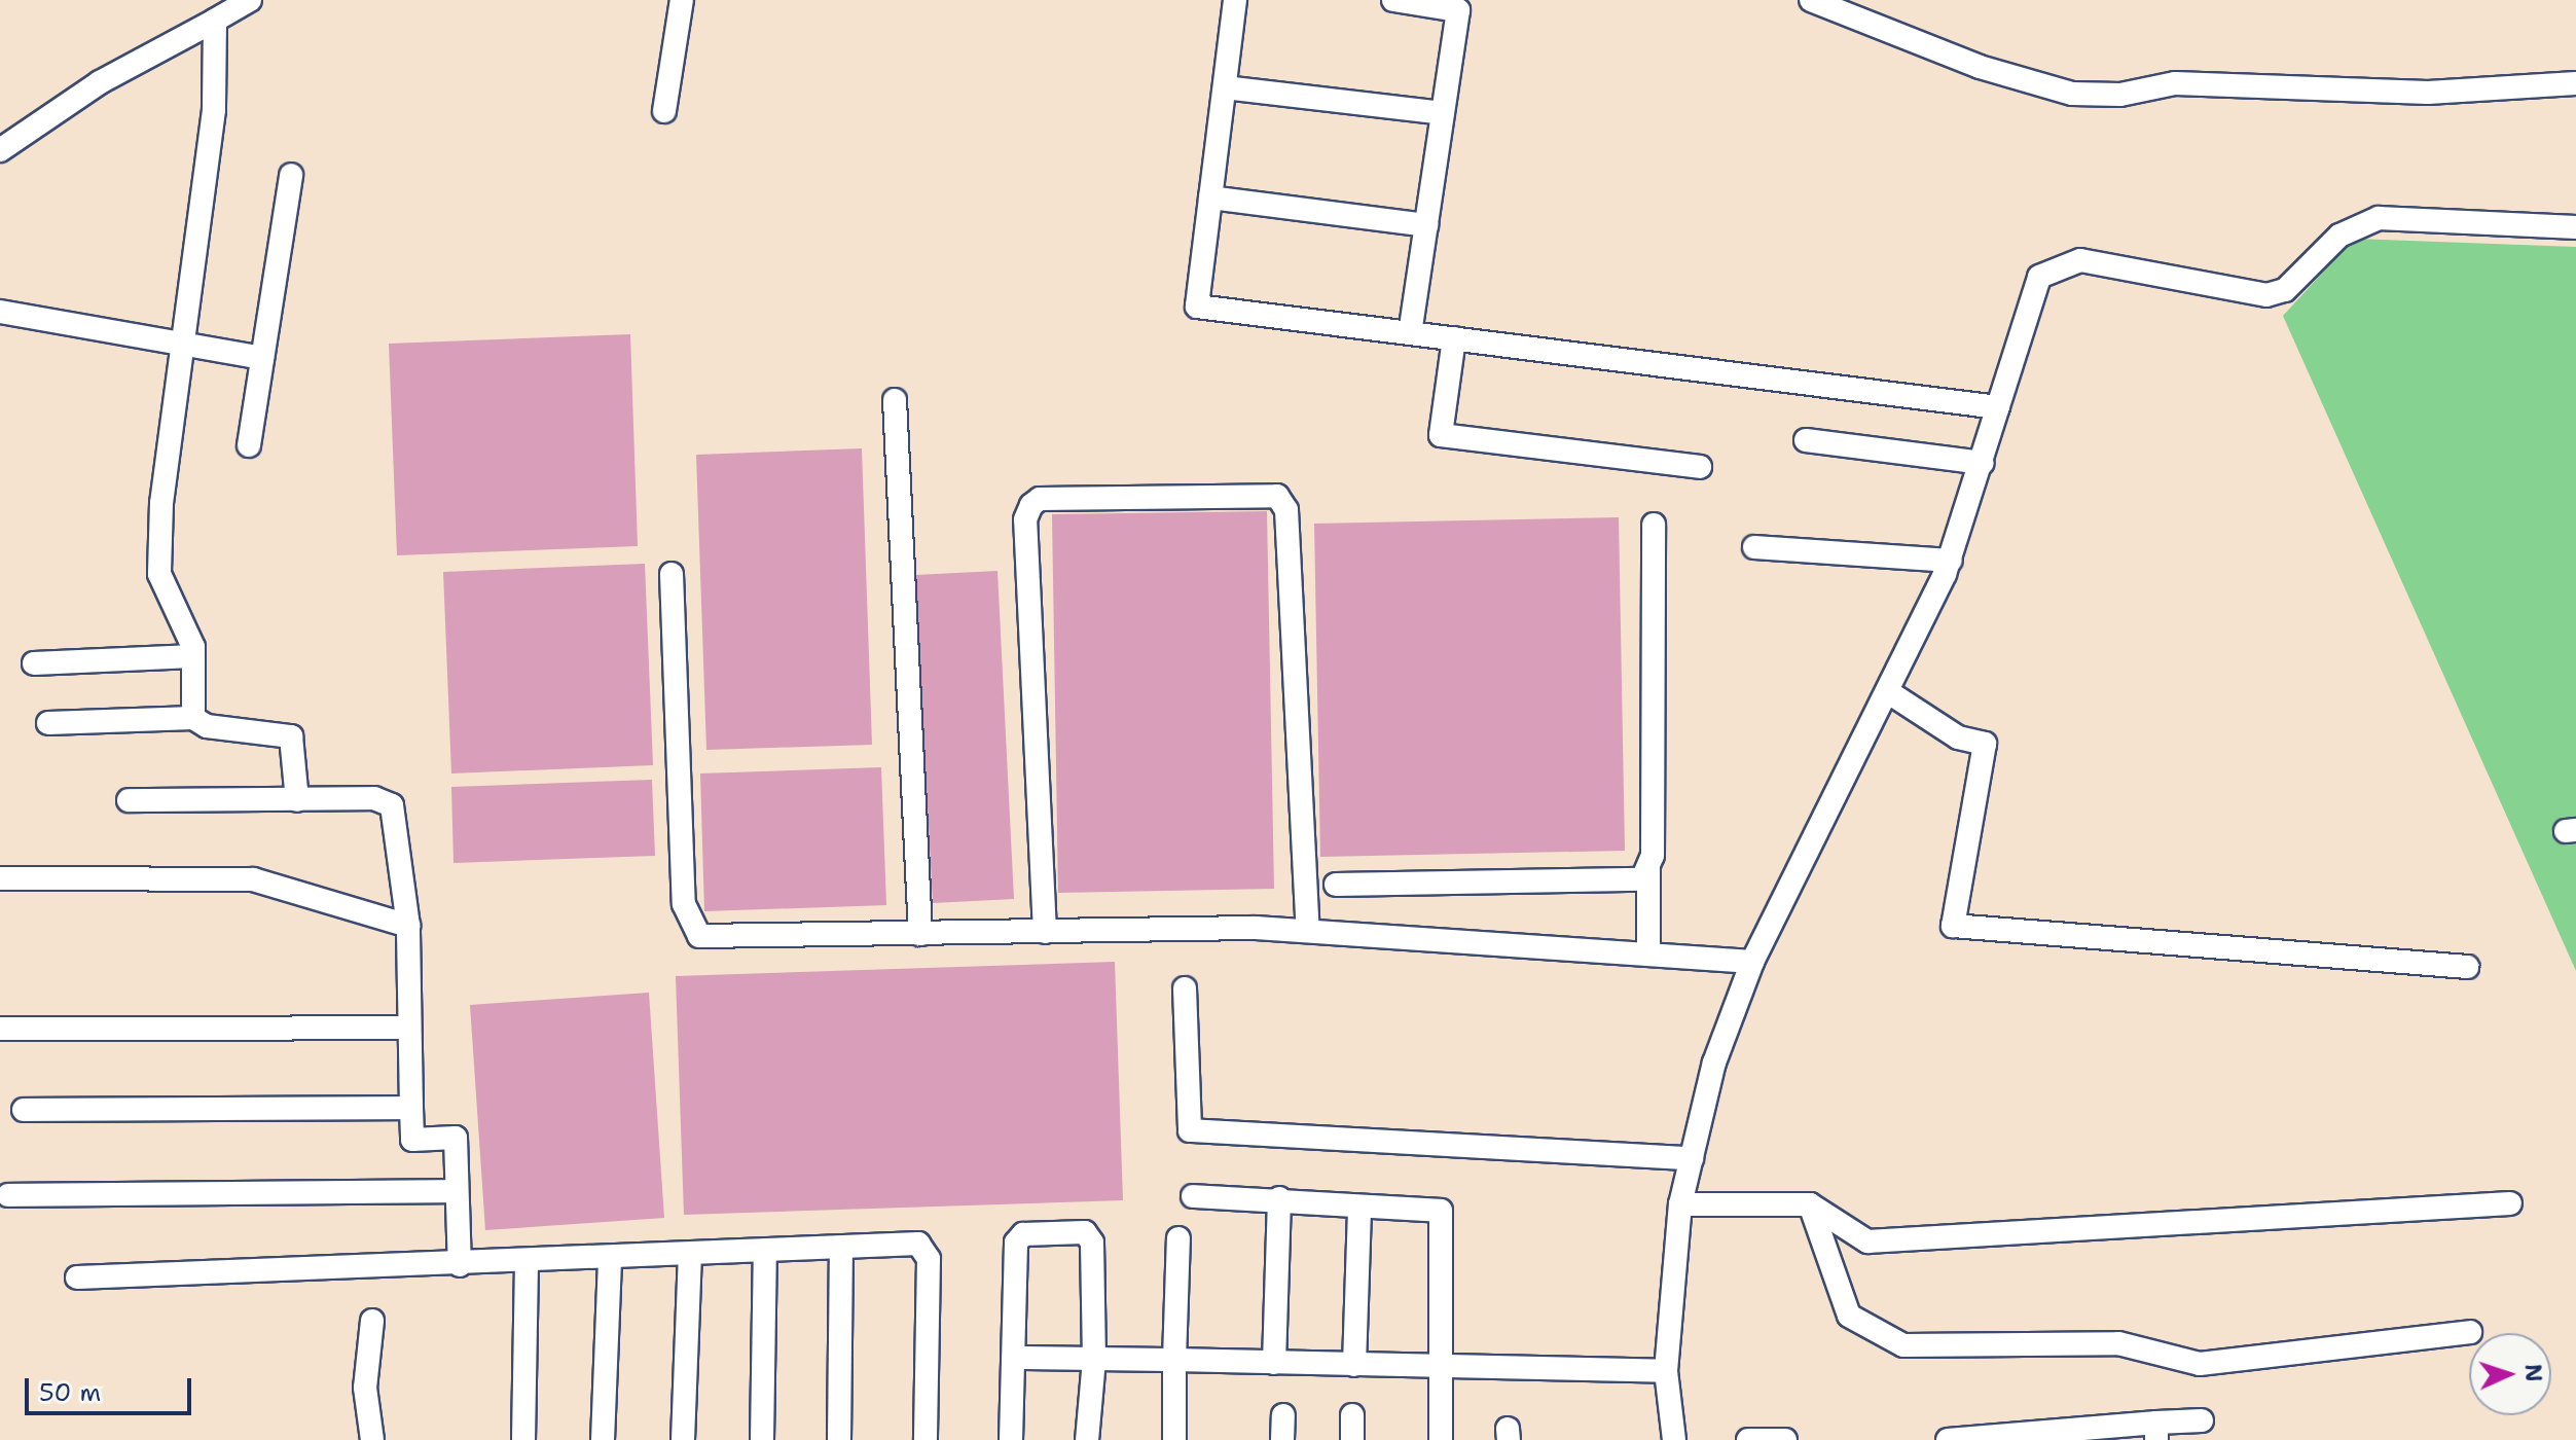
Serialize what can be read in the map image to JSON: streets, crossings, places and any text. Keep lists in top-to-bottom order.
{
  "scale_bar": "50 m",
  "north": "right"
}
